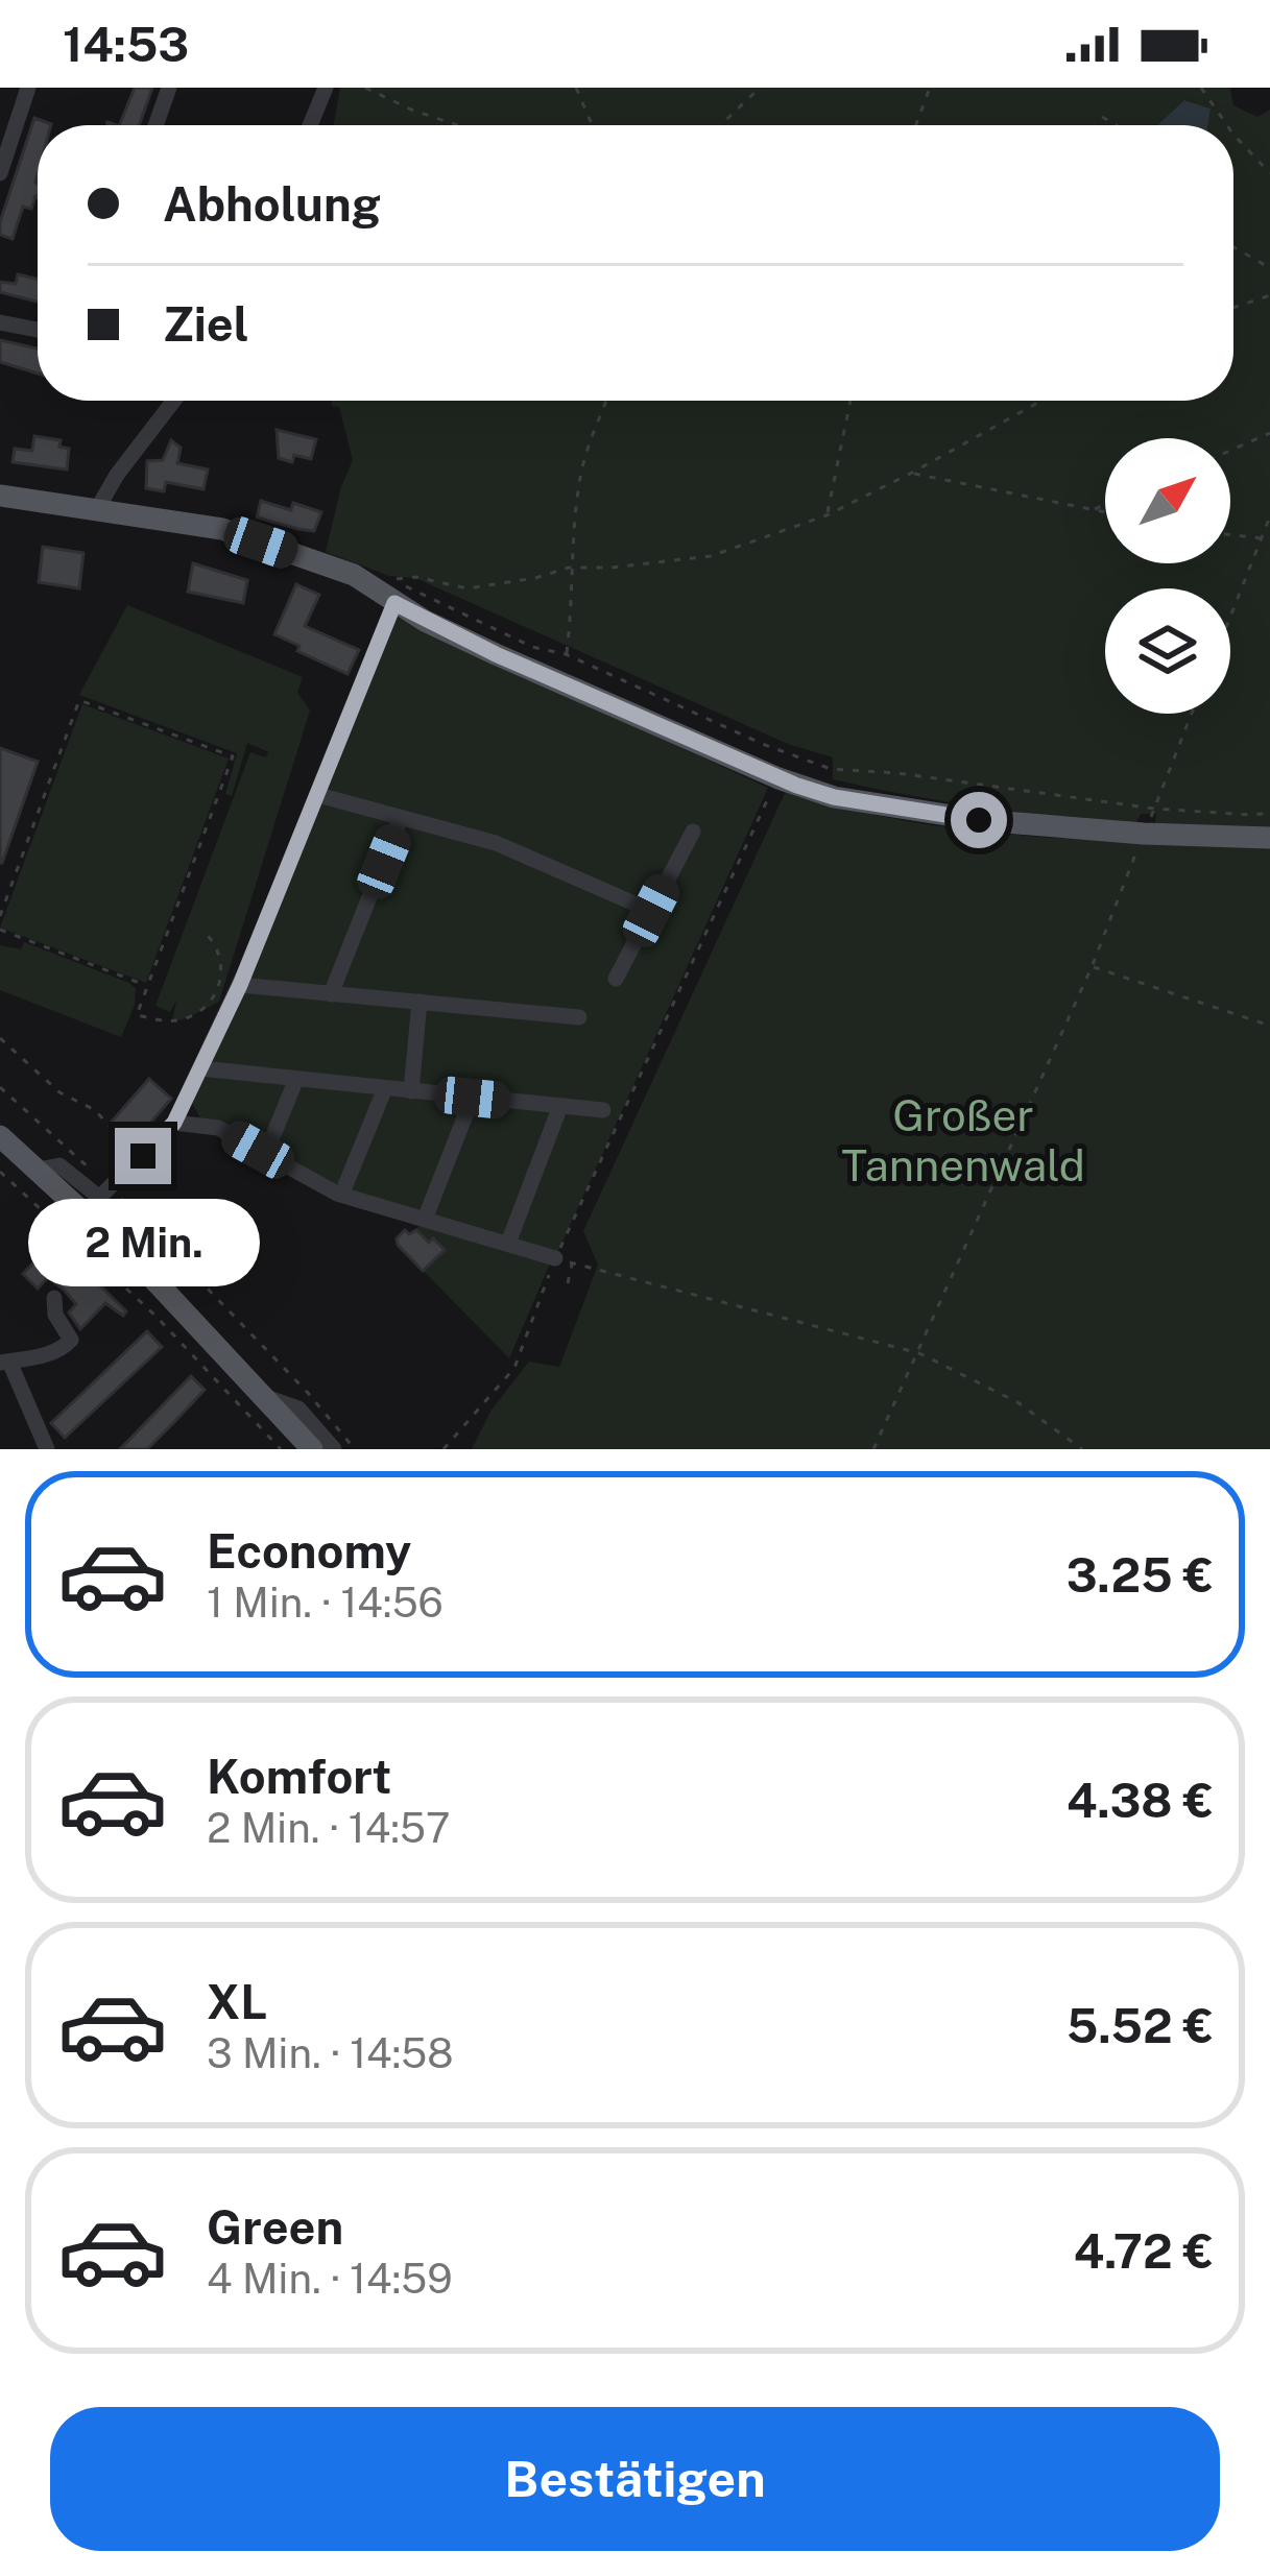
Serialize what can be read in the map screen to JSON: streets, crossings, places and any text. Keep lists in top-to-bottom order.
{
  "parks": ["Großer Tannenwald"],
  "north": "top right",
  "page": {
    "status": "14:53",
    "banner": ["Abholung", "Ziel"],
    "bubble": "2 Min.",
    "list": [
      {
        "name": "Economy",
        "note": "1 Min. · 14:56",
        "value": "3.25 €"
      },
      {
        "name": "Komfort",
        "note": "2 Min. · 14:57",
        "value": "4.38 €"
      },
      {
        "name": "XL",
        "note": "3 Min. · 14:58",
        "value": "5.52 €"
      },
      {
        "name": "Green",
        "note": "4 Min. · 14:59",
        "value": "4.72 €"
      }
    ],
    "buttons": "Bestätigen"
  }
}
